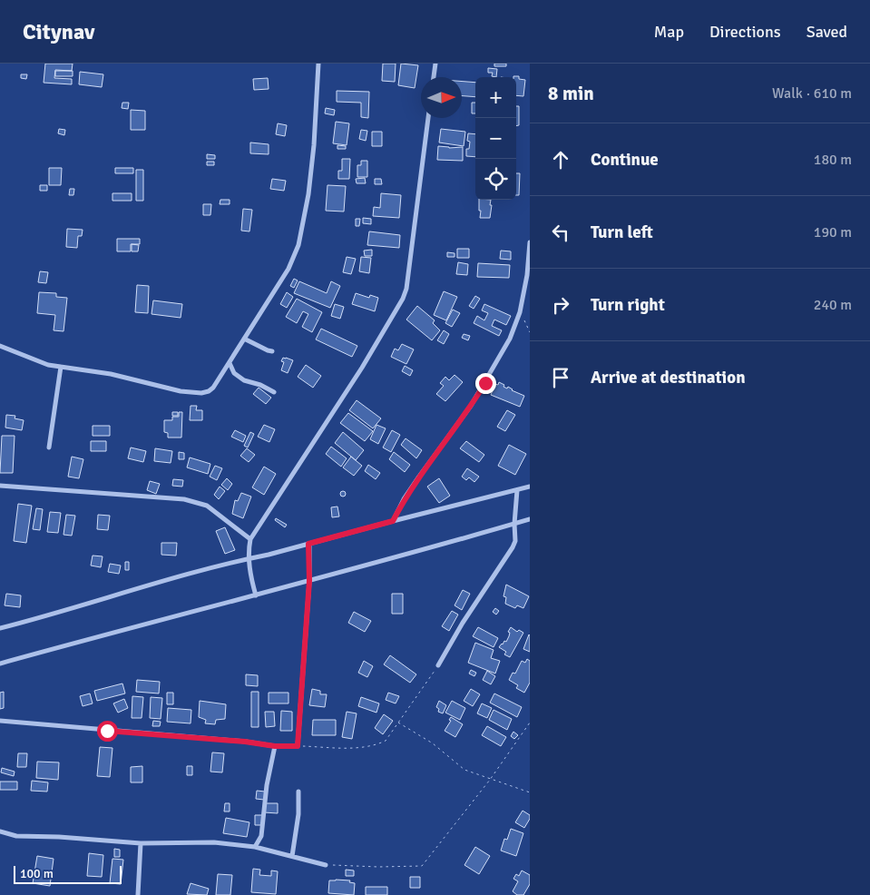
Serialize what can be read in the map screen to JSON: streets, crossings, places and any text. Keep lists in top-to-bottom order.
{
  "scale_bar": "100 m",
  "north": "right",
  "page": {
    "header": "Citynav",
    "nav": ["Map", "Directions", "Saved"],
    "heading": ["8 min", "Walk · 610 m"],
    "map_buttons": ["+", "−"],
    "list": [
      ["Continue", "180 m"],
      ["Turn left", "190 m"],
      ["Turn right", "240 m"],
      "Arrive at destination"
    ],
    "scale": "100 m"
  }
}
